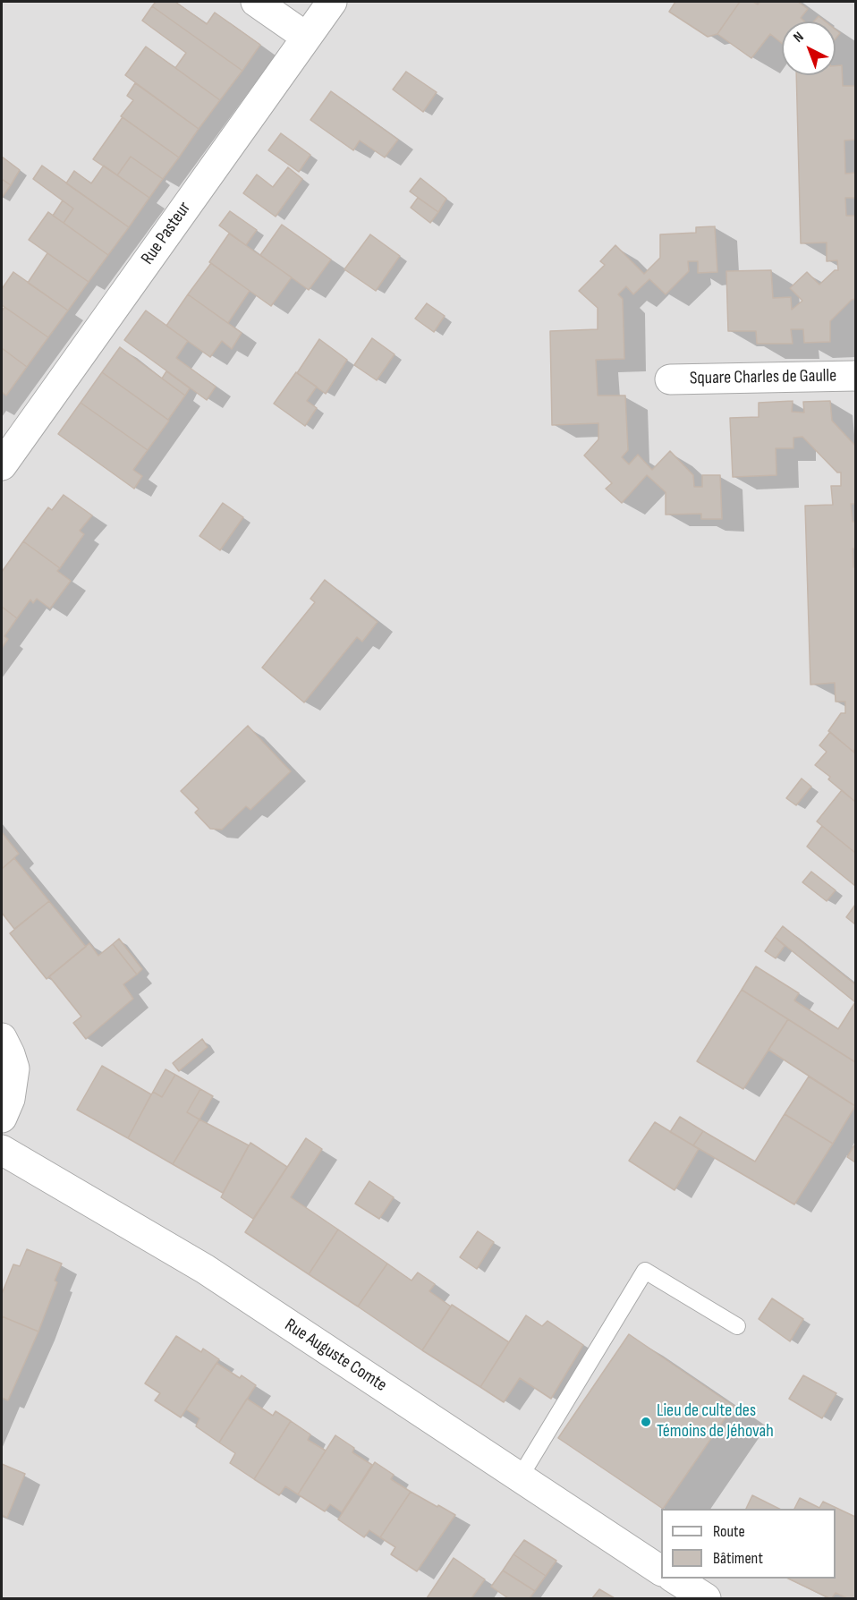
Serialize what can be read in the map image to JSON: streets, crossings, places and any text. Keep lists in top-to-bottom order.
{
  "streets": {
    "street": ["Rue Pasteur", "Square Charles de Gaulle", "Rue Auguste Comte"]
  },
  "places": ["Lieu de culte des Témoins de Jéhovah"],
  "legend": ["Route", "Bâtiment"],
  "north": "top left"
}
